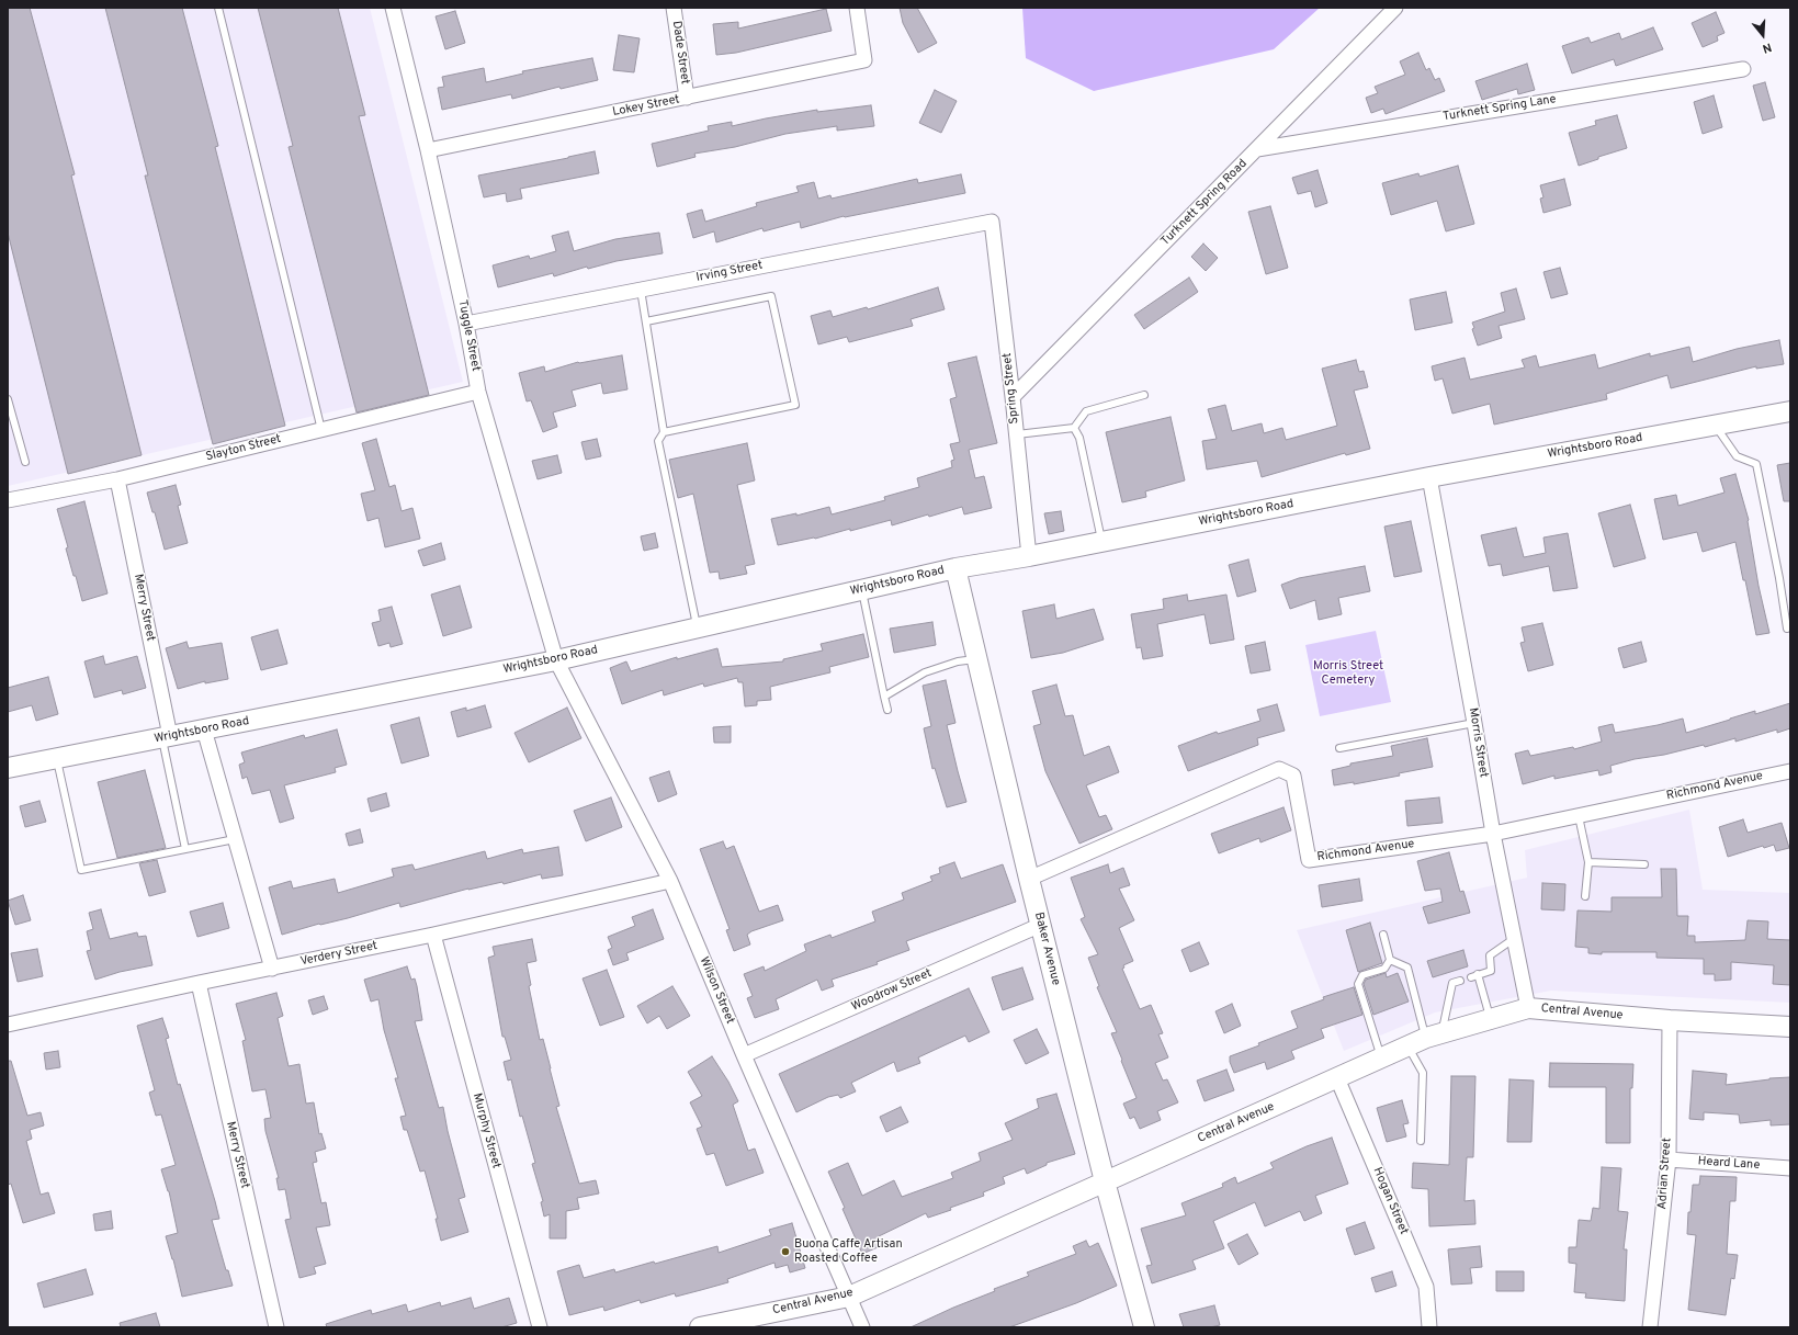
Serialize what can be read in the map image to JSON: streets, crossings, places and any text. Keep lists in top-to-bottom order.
{
  "streets": {
    "main road": ["Wrightsboro Road", "Baker Avenue", "Central Avenue"],
    "street": [
      "Dade Street",
      "Lokey Street",
      "Turknett Spring Lane",
      "Turknett Spring Road",
      "Irving Street",
      "Tuggle Street",
      "Spring Street",
      "Slayton Street",
      "Merry Street",
      "Morris Street",
      "Richmond Avenue",
      "Verdery Street",
      "Wilson Street",
      "Woodrow Street",
      "Murphy Street",
      "Heard Lane",
      "Adrian Street",
      "Hogan Street"
    ]
  },
  "crossings": [
    ["Dade Street", "Lokey Street"],
    ["Lokey Street", "Tuggle Street"],
    ["Turknett Spring Lane", "Turknett Spring Road"],
    ["Turknett Spring Road", "Spring Street"],
    ["Irving Street", "Tuggle Street"],
    ["Irving Street", "Spring Street"],
    ["Tuggle Street", "Wrightsboro Road"],
    ["Tuggle Street", "Slayton Street"],
    ["Tuggle Street", "Wilson Street"],
    ["Spring Street", "Wrightsboro Road"],
    ["Wrightsboro Road", "Merry Street"],
    ["Wrightsboro Road", "Morris Street"],
    ["Wrightsboro Road", "Baker Avenue"],
    ["Wrightsboro Road", "Wilson Street"],
    ["Slayton Street", "Merry Street"],
    ["Merry Street", "Verdery Street"],
    ["Morris Street", "Richmond Avenue"],
    ["Morris Street", "Central Avenue"],
    ["Richmond Avenue", "Baker Avenue"],
    ["Baker Avenue", "Woodrow Street"],
    ["Baker Avenue", "Central Avenue"],
    ["Verdery Street", "Wilson Street"],
    ["Verdery Street", "Murphy Street"],
    ["Wilson Street", "Woodrow Street"],
    ["Wilson Street", "Central Avenue"],
    ["Central Avenue", "Adrian Street"],
    ["Central Avenue", "Hogan Street"],
    ["Heard Lane", "Adrian Street"]
  ],
  "parks": ["Morris Street Cemetery"],
  "places": ["Buona Caffe Artisan Roasted Coffee"],
  "north": "bottom"
}
